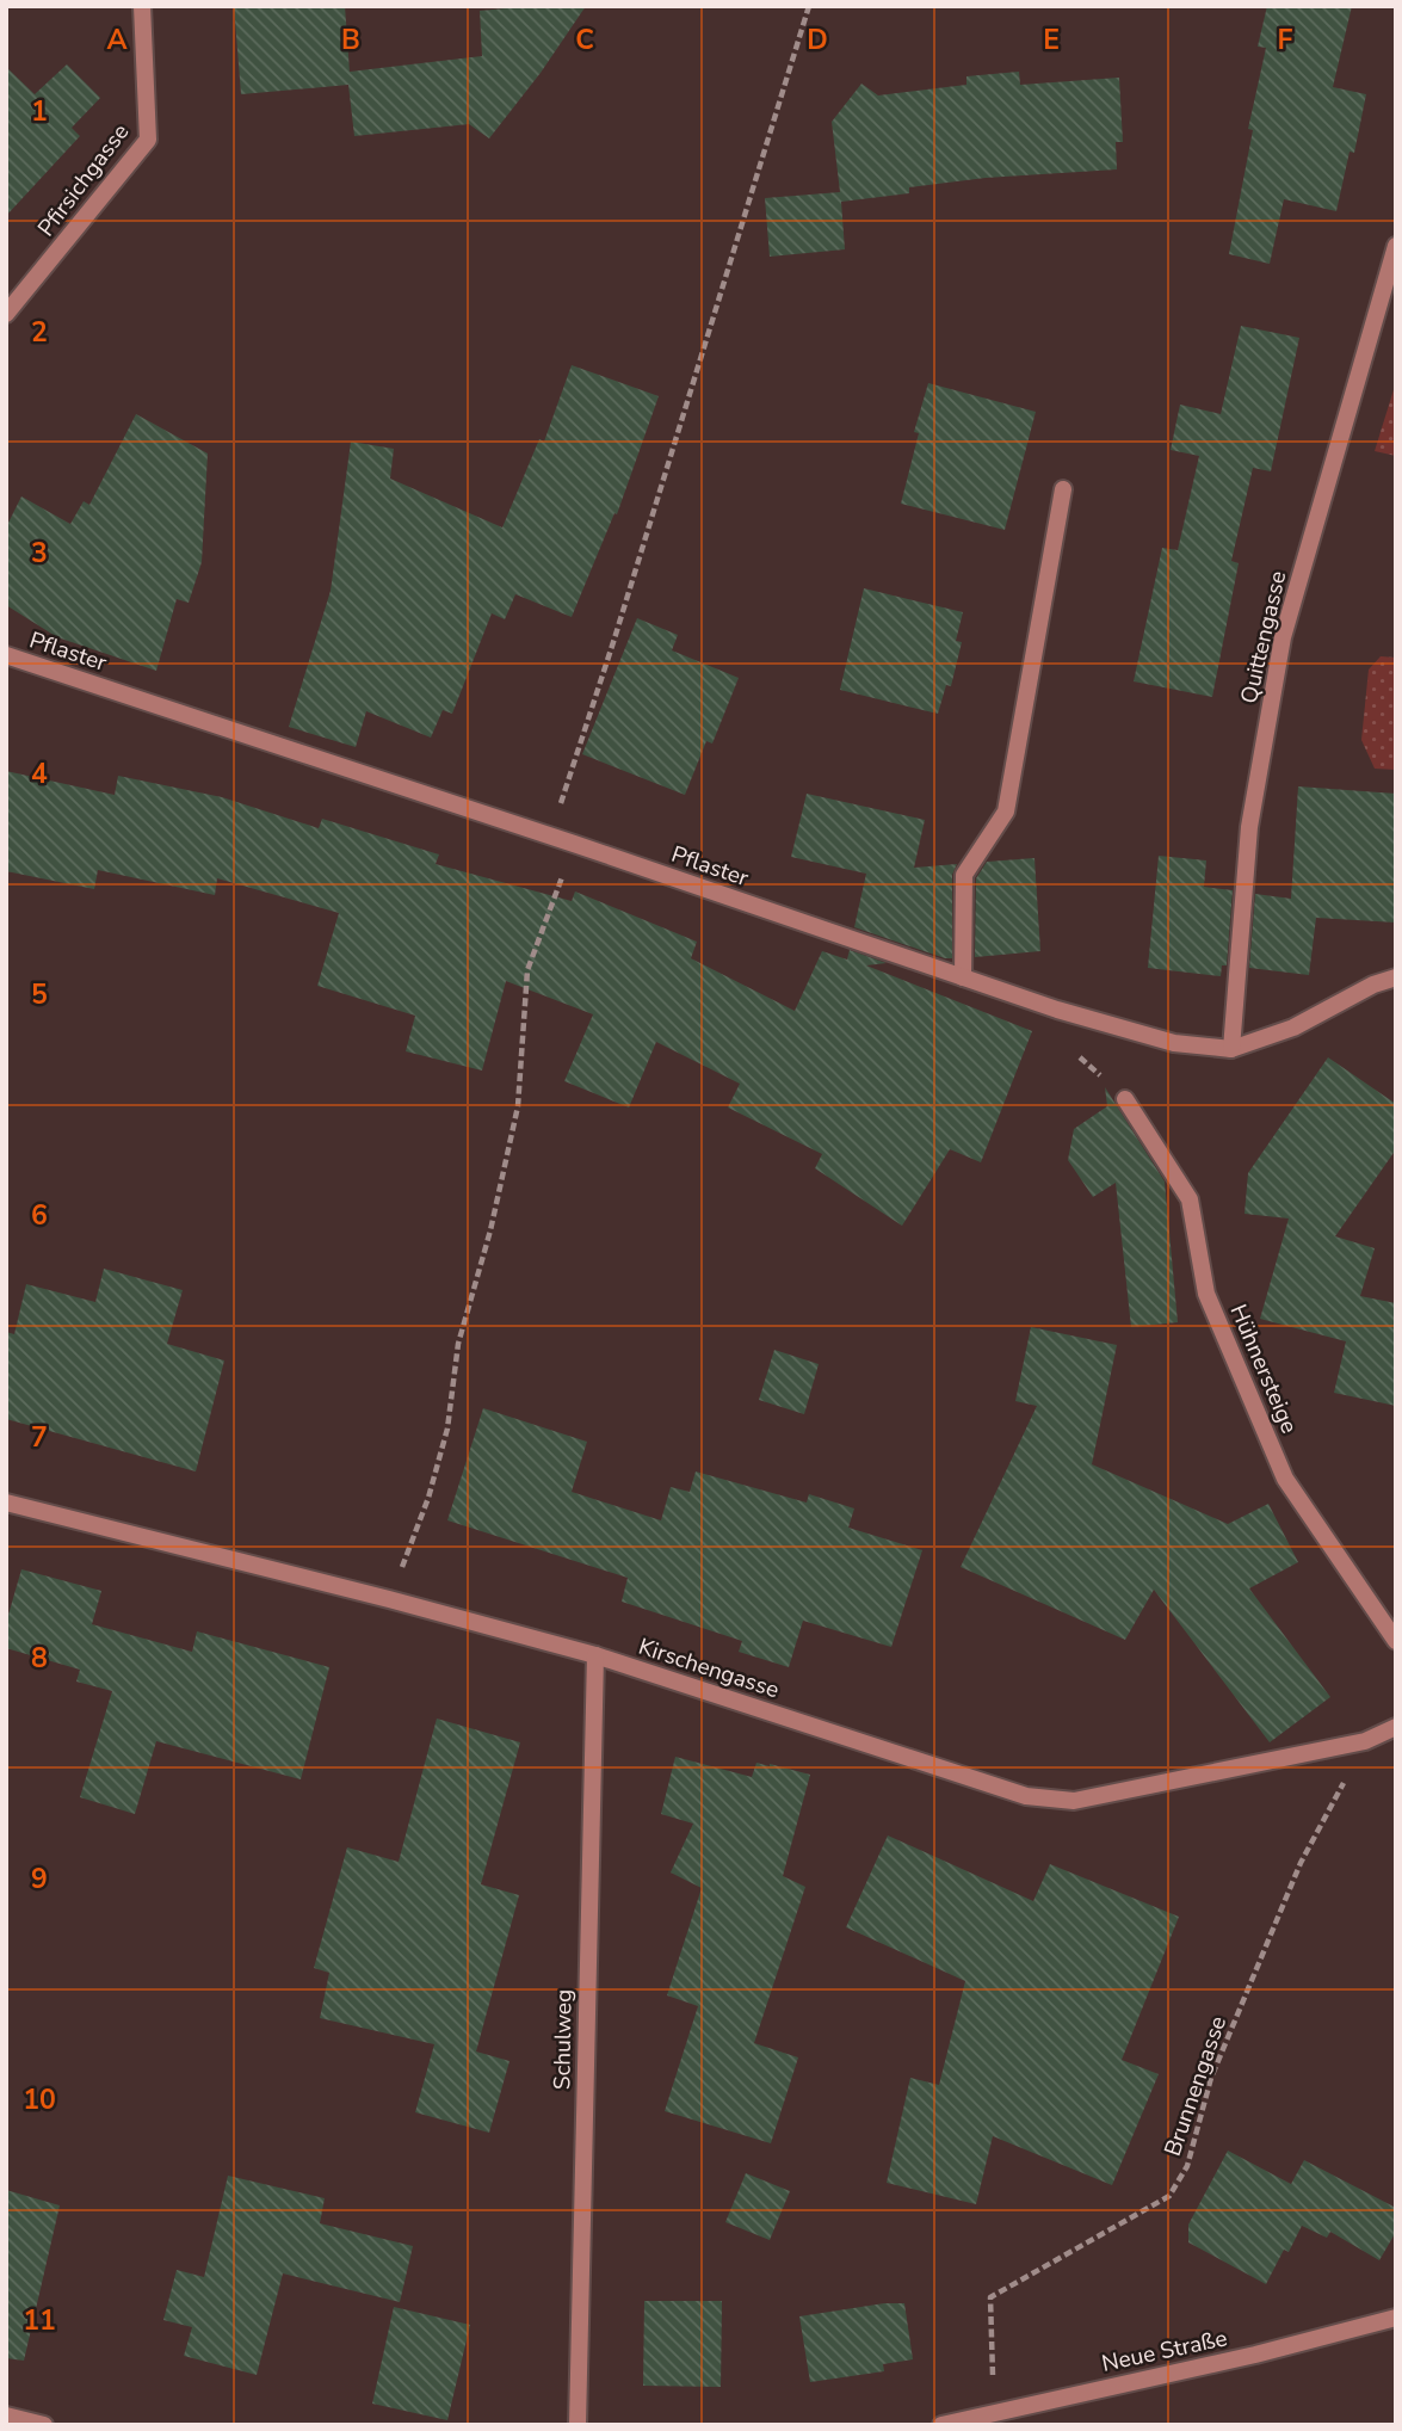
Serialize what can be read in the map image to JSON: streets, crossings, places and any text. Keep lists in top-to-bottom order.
{
  "streets": {
    "street": [
      "Pfirsichgasse",
      "Quittengasse",
      "Pflaster",
      "Hühnersteige",
      "Kirschengasse",
      "Schulweg",
      "Neue Straße"
    ],
    "path": ["Brunnengasse"]
  },
  "crossings": [
    ["Quittengasse", "Pflaster"],
    ["Kirschengasse", "Schulweg"],
    ["Kirschengasse", "Brunnengasse"],
    ["Brunnengasse", "Neue Straße"]
  ],
  "grid": {
    "columns": [
      "A",
      "B",
      "C",
      "D",
      "E",
      "F"
    ],
    "rows": [
      "1",
      "2",
      "3",
      "4",
      "5",
      "6",
      "7",
      "8",
      "9",
      "10",
      "11"
    ]
  }
}
